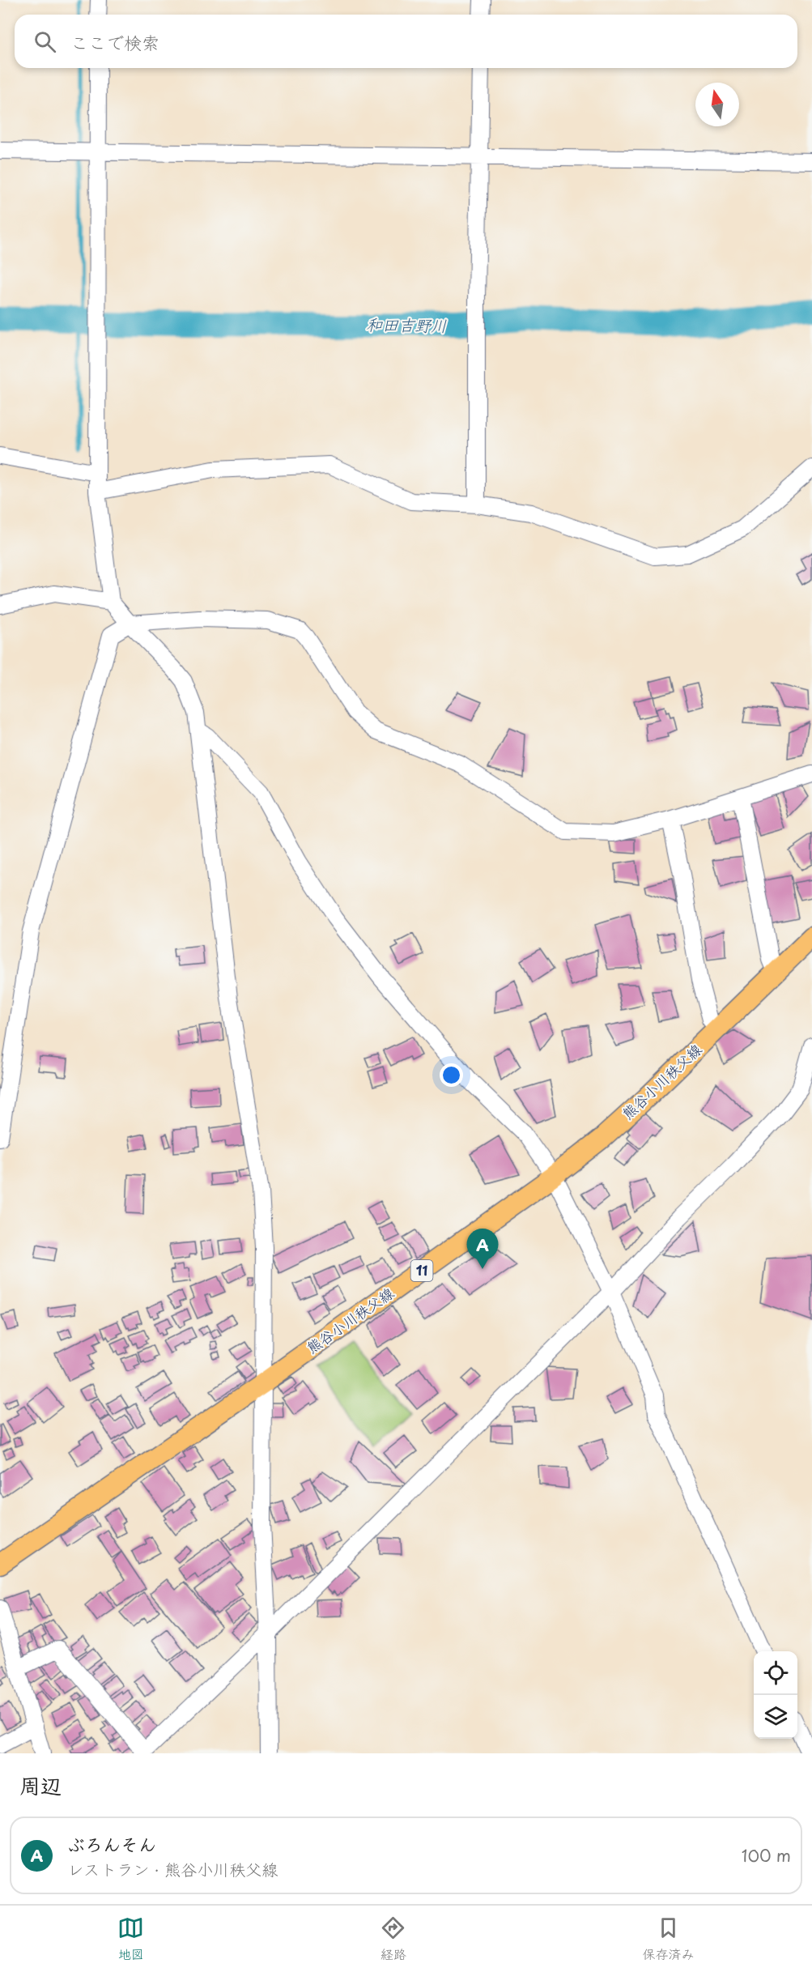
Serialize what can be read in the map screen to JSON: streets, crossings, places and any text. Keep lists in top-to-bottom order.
{
  "streets": {
    "main road": ["熊谷小川秩父線", "11"]
  },
  "water": ["和田吉野川"],
  "north": "top",
  "page": {
    "search": "ここで検索",
    "pins": "A",
    "heading": "周辺",
    "list": [
      {
        "mark": "A",
        "name": "ぶろんそん",
        "note": "レストラン · 熊谷小川秩父線",
        "value": "100 m"
      }
    ],
    "nav": ["地図", "経路", "保存済み"]
  }
}
